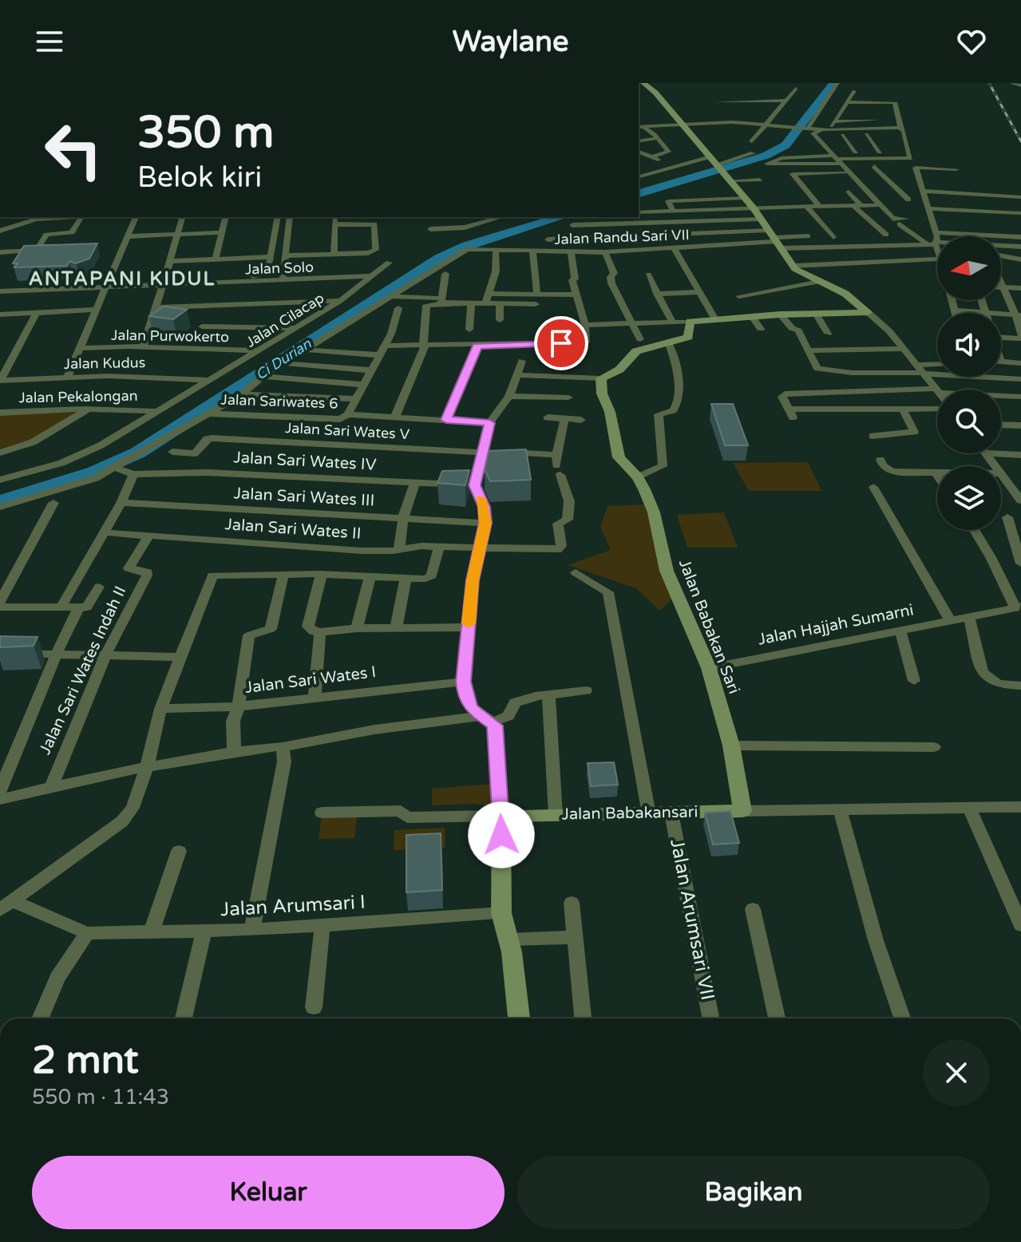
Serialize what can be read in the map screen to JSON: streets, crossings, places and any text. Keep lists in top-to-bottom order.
{
  "streets": {
    "street": [
      "Jalan Randu Sari VII",
      "Jalan Solo",
      "Jalan Cilacap",
      "Jalan Purwokerto",
      "Jalan Kudus",
      "Jalan Pekalongan",
      "Jalan Sariwates 6",
      "Jalan Sari Wates V",
      "Jalan Sari Wates IV",
      "Jalan Sari Wates III",
      "Jalan Sari Wates II",
      "Jalan Hajjah Sumarni",
      "Jalan Babakan Sari",
      "Jalan Sari Wates Indah II",
      "Jalan Sari Wates I",
      "Jalan Babakansari",
      "Jalan Arumsari I",
      "Jalan Arumsari VII"
    ]
  },
  "crossings": [
    ["Jalan Solo", "Jalan Cilacap"],
    ["Jalan Cilacap", "Jalan Purwokerto"],
    ["Jalan Cilacap", "Jalan Kudus"],
    ["Jalan Cilacap", "Jalan Pekalongan"],
    ["Jalan Sari Wates II", "Jalan Sari Wates Indah II"],
    ["Jalan Hajjah Sumarni", "Jalan Babakan Sari"],
    ["Jalan Babakan Sari", "Jalan Babakansari"],
    ["Jalan Babakansari", "Jalan Arumsari VII"]
  ],
  "districts": ["ANTAPANI KIDUL"],
  "water": ["Ci Durian"],
  "north": "left",
  "page": {
    "header": "Waylane",
    "turn": ["350 m", "Belok kiri"],
    "heading": ["2 mnt", "550 m · 11:43"],
    "buttons": ["Keluar", "Bagikan"]
  }
}
